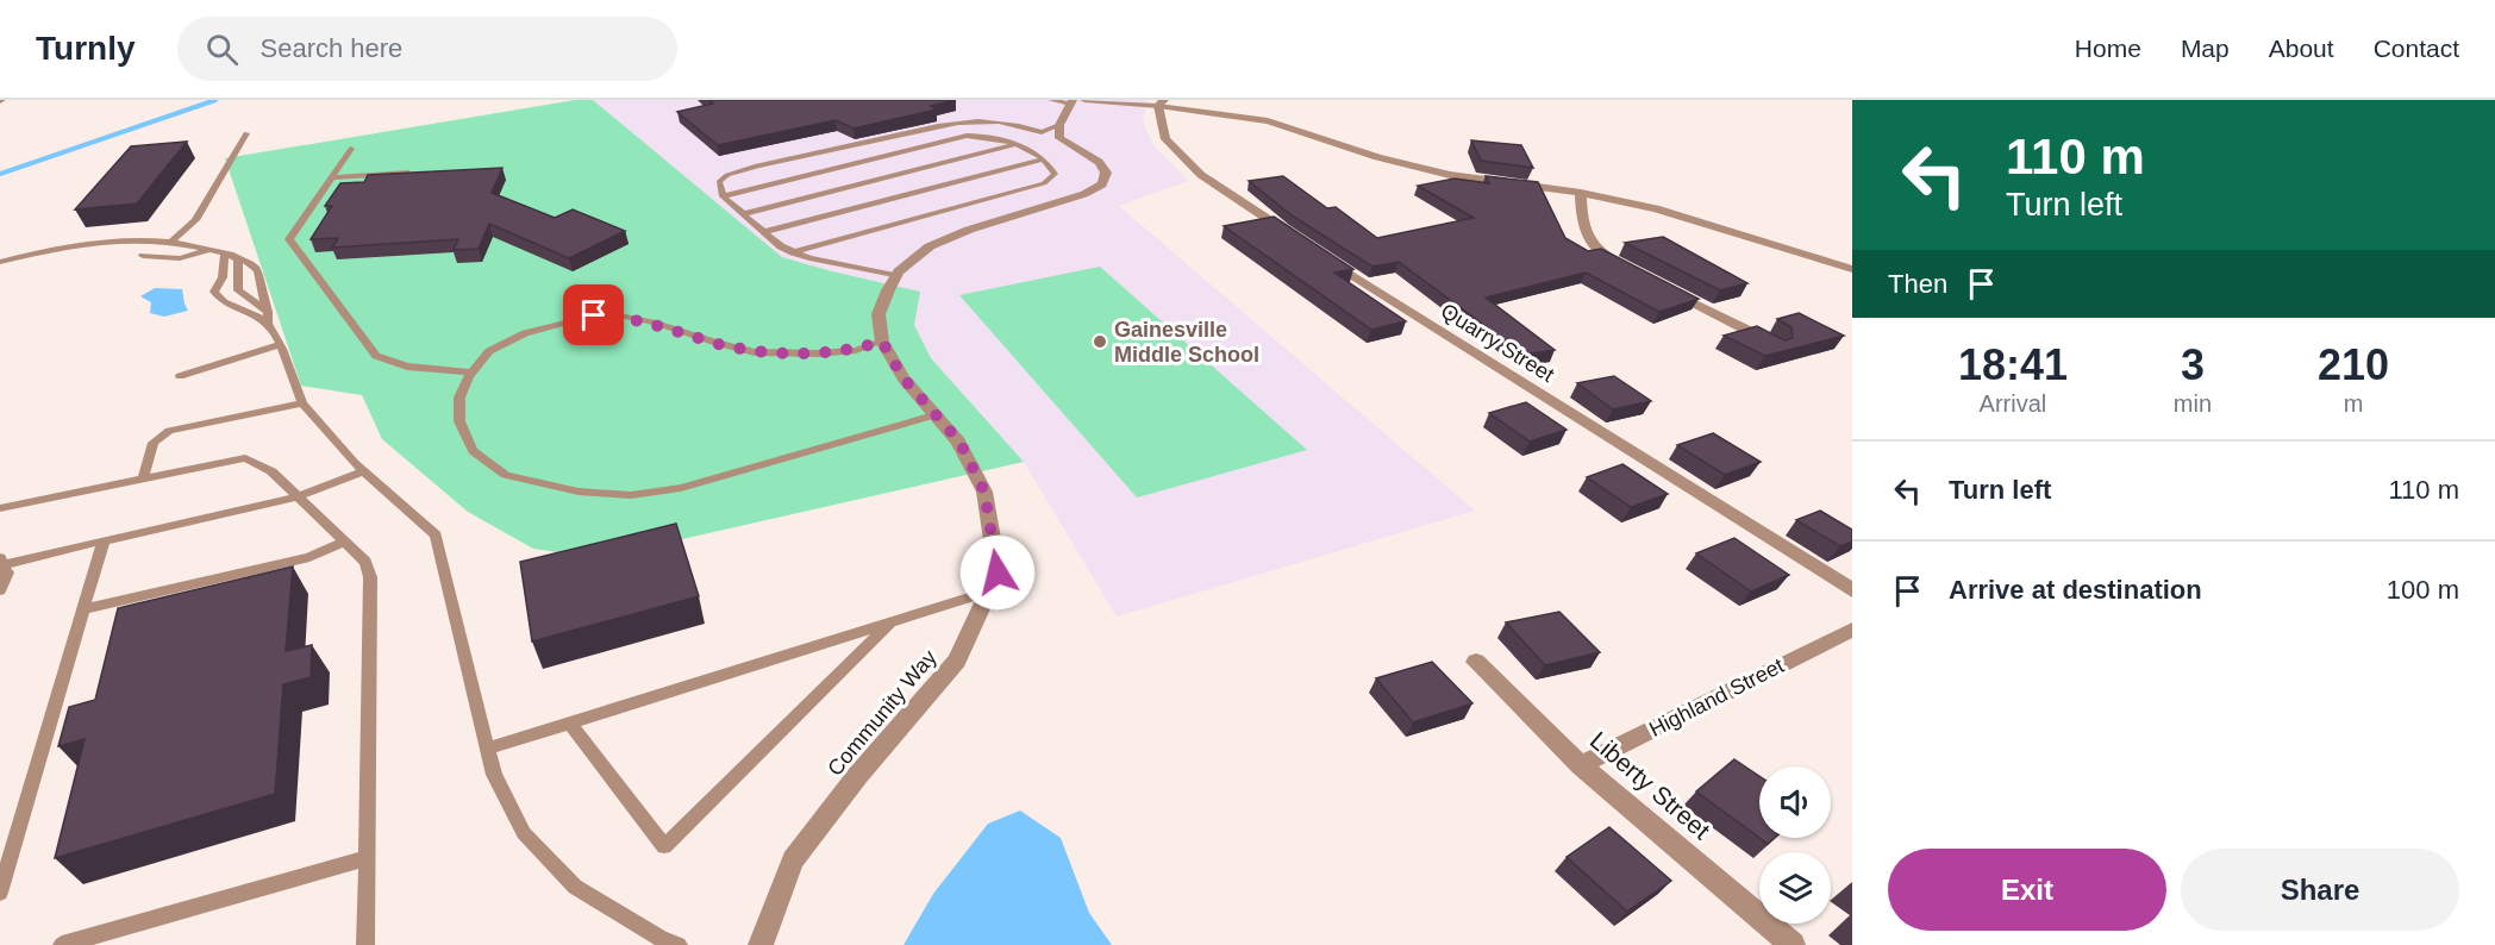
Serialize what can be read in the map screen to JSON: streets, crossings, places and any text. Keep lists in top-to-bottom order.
{
  "streets": {
    "street": [
      "Quarry Street",
      "Highland Street",
      "Community Way",
      "Liberty Street"
    ]
  },
  "crossings": [
    ["Highland Street", "Liberty Street"]
  ],
  "places": ["Gainesville Middle School"],
  "page": {
    "header": "Turnly",
    "search": "Search here",
    "nav": [
      "Home",
      "Map",
      "About",
      "Contact"
    ],
    "turn": ["110 m", "Turn left"],
    "then": "Then",
    "eta": [
      "18:41",
      "Arrival",
      "3",
      "min",
      "210",
      "m"
    ],
    "list": [
      {
        "name": "Turn left",
        "value": "110 m"
      },
      {
        "name": "Arrive at destination",
        "value": "100 m"
      }
    ],
    "buttons": ["Exit", "Share"]
  }
}
